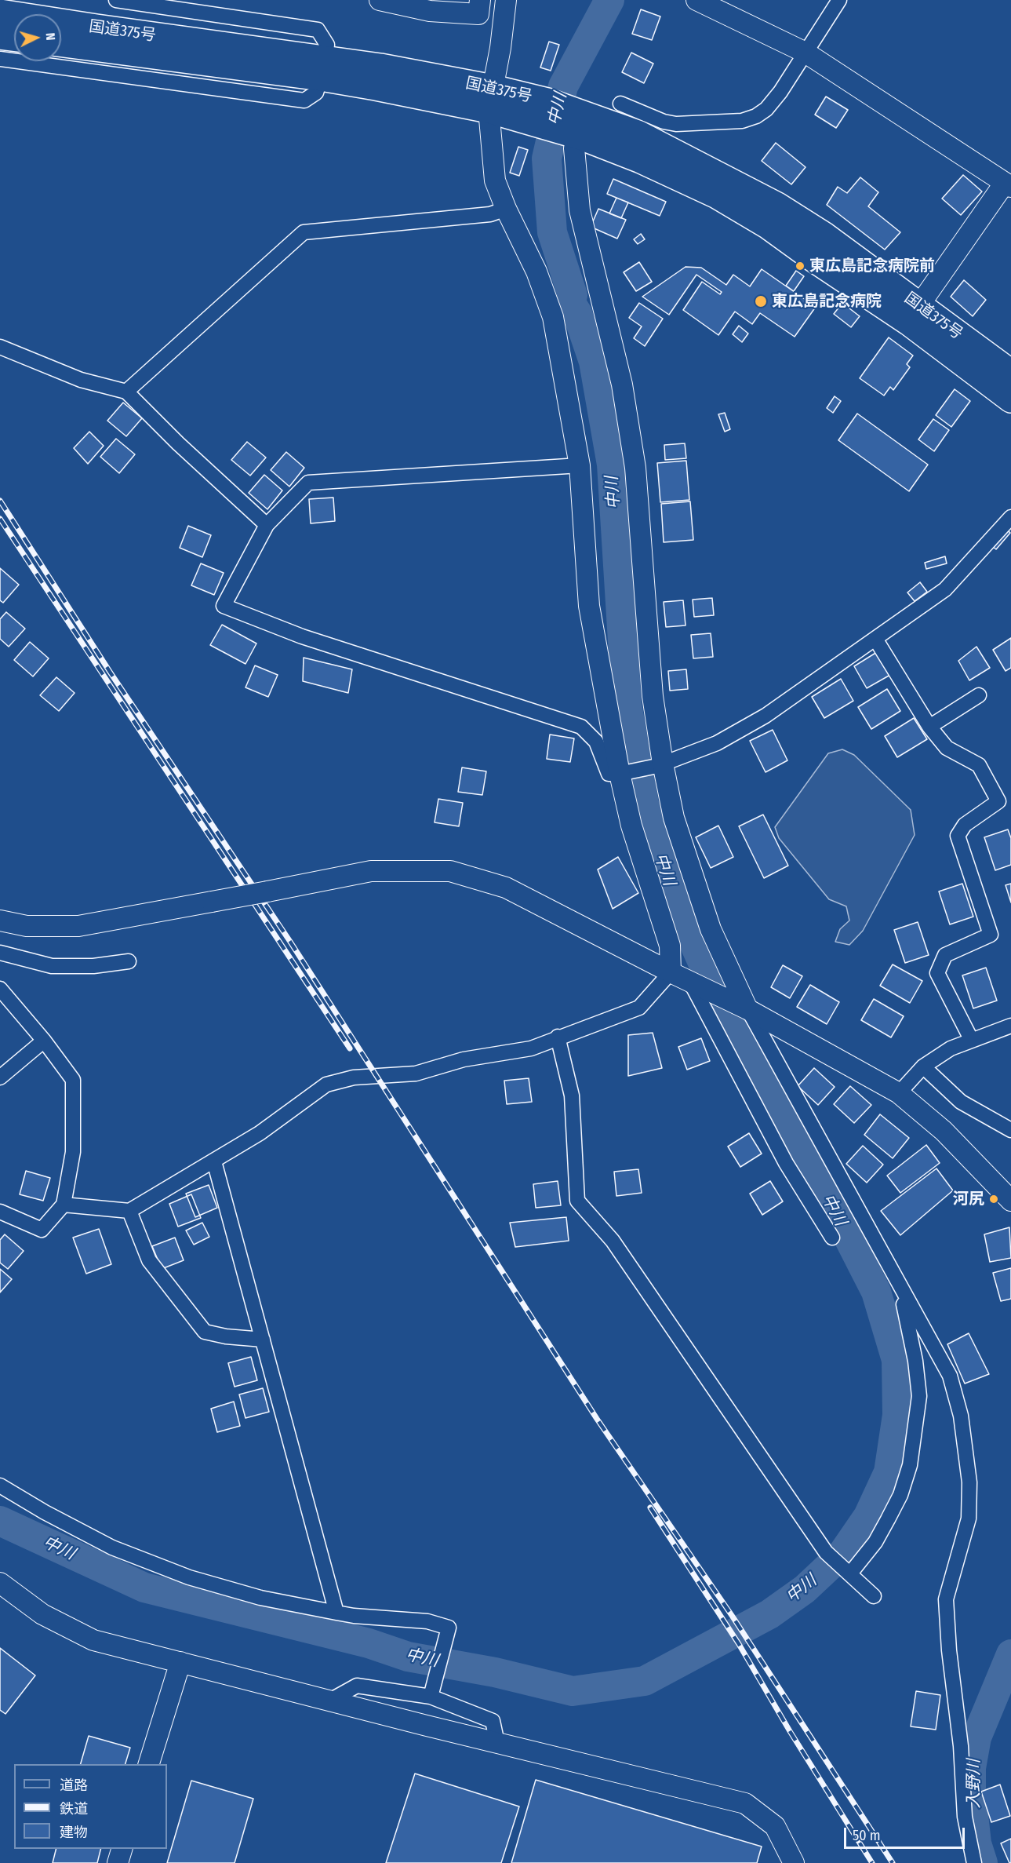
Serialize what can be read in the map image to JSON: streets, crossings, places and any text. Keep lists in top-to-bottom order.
{
  "streets": {
    "highway": ["国道375号"]
  },
  "water": ["中川", "入野川"],
  "places": ["東広島記念病院前", "東広島記念病院", "河尻"],
  "legend": ["道路", "鉄道", "建物"],
  "scale_bar": "50 m",
  "north": "right"
}
